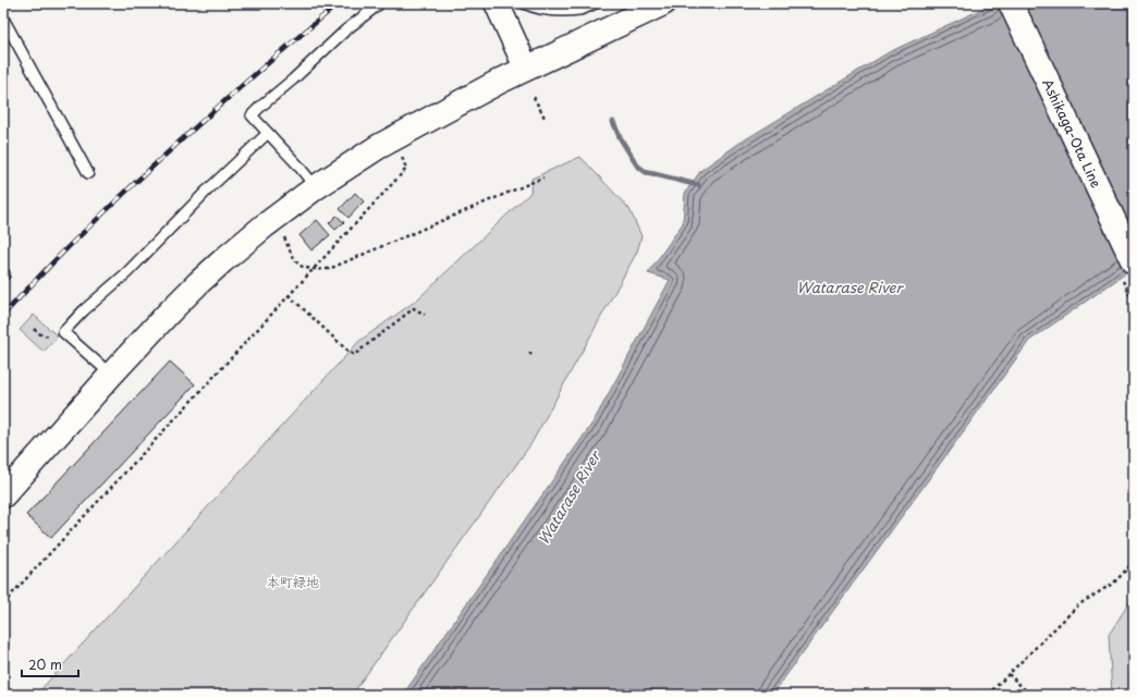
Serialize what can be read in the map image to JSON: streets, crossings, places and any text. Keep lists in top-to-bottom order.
{
  "streets": {
    "street": ["Ashikaga-Ota Line"]
  },
  "water": ["Watarase River"],
  "parks": ["本町緑地"],
  "scale_bar": "20 m"
}
